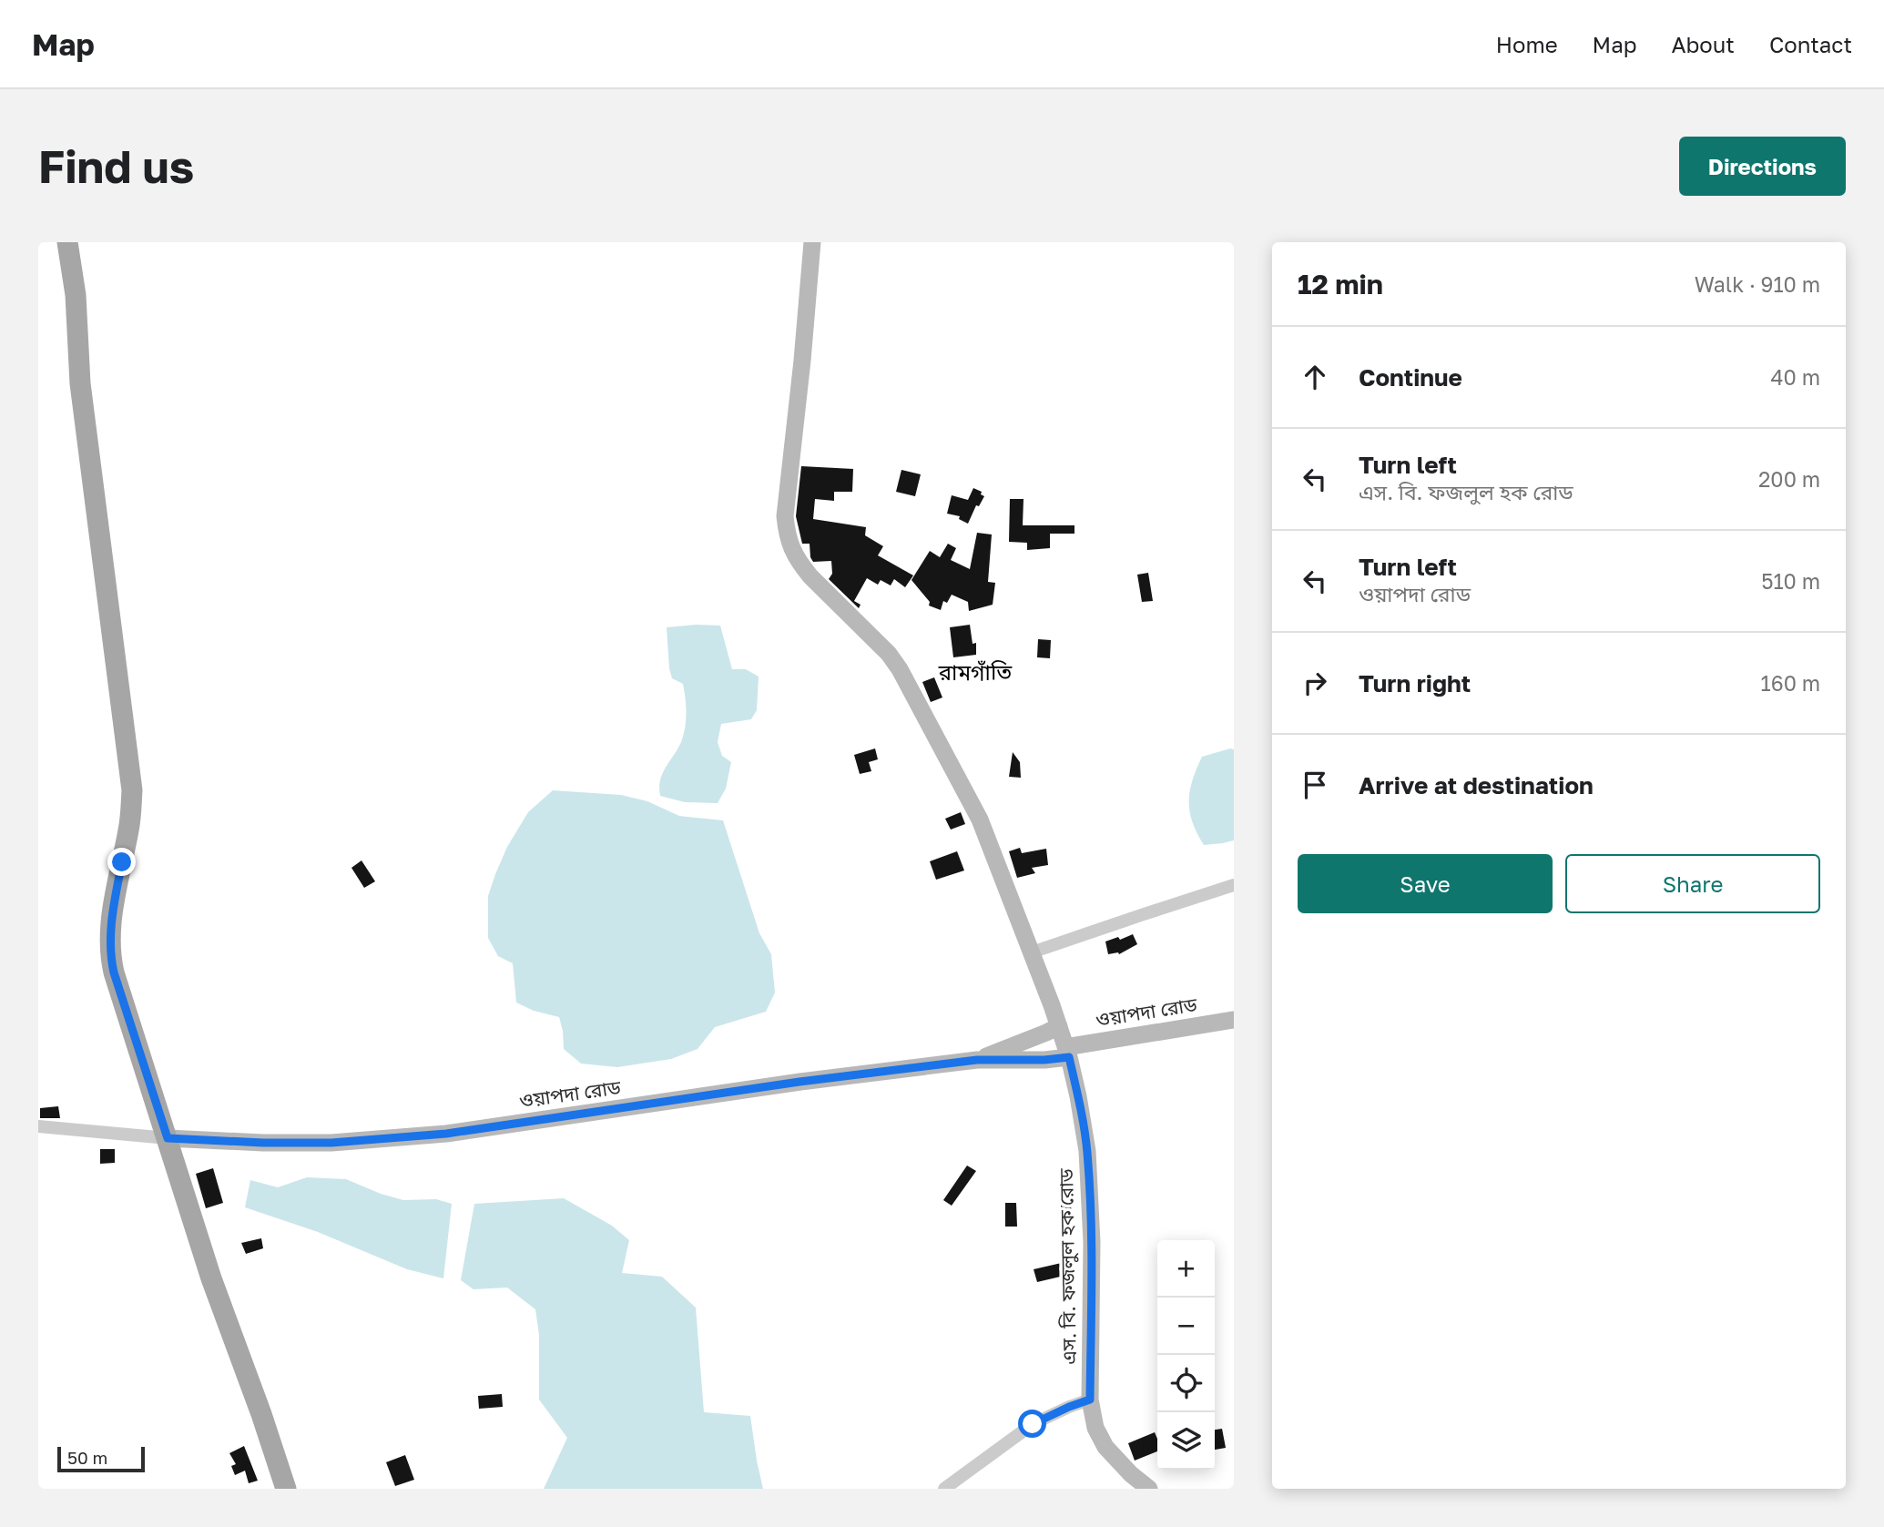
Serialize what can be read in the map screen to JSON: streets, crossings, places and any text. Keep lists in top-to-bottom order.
{
  "streets": {
    "main road": ["ওয়াপদা রোড", "এস. বি. ফজলুল হক রোড"]
  },
  "crossings": [
    ["ওয়াপদা রোড", "এস. বি. ফজলুল হক রোড"]
  ],
  "districts": ["রামগাঁতি"],
  "scale_bar": "50 m",
  "page": {
    "header": "Map",
    "nav": [
      "Home",
      "Map",
      "About",
      "Contact"
    ],
    "buttons": [
      "Directions",
      ["Save", "Share"]
    ],
    "title": "Find us",
    "heading": ["12 min", "Walk · 910 m"],
    "list": [
      ["Continue", "40 m"],
      ["Turn left", "এস. বি. ফজলুল হক রোড", "200 m"],
      ["Turn left", "ওয়াপদা রোড", "510 m"],
      ["Turn right", "160 m"],
      "Arrive at destination"
    ],
    "map_buttons": ["+", "−"],
    "scale": "50 m"
  }
}
